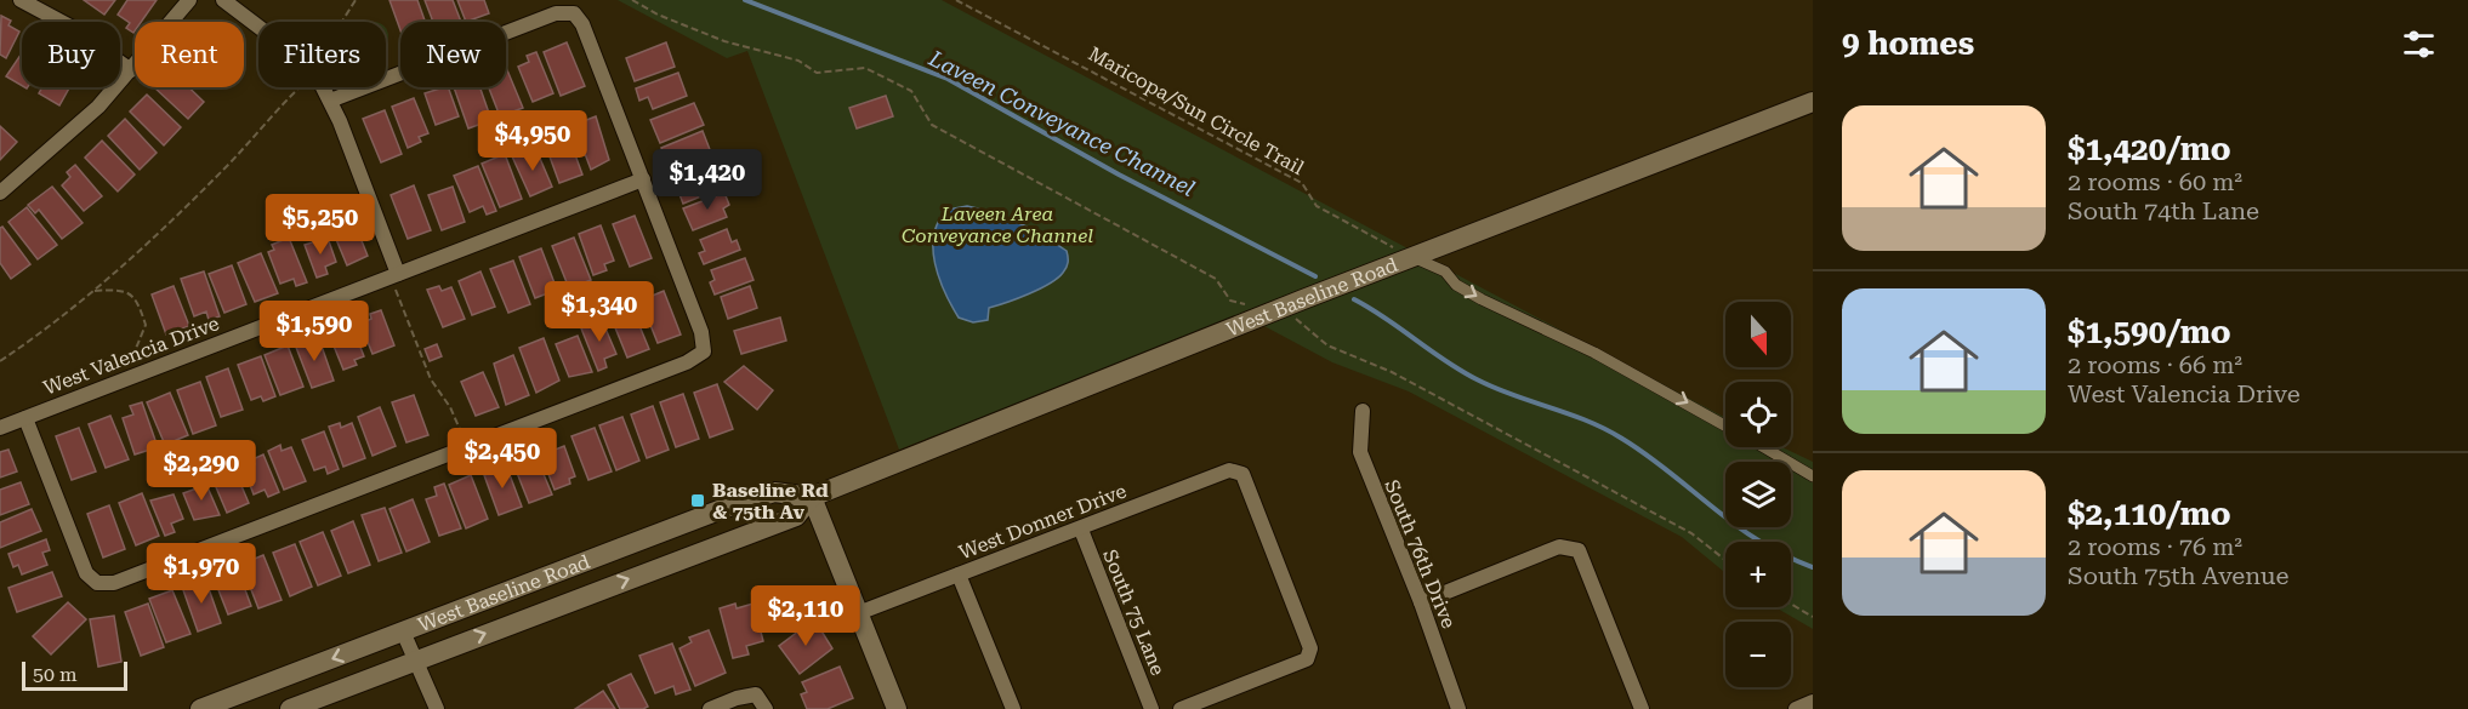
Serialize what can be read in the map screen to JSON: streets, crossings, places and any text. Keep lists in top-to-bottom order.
{
  "streets": {
    "main road": ["West Baseline Road"],
    "street": [
      "West Valencia Drive",
      "West Donner Drive",
      "South 76th Drive",
      "South 75 Lane"
    ],
    "path": ["Maricopa/Sun Circle Trail"]
  },
  "crossings": [
    ["Maricopa/Sun Circle Trail", "West Baseline Road"],
    ["West Donner Drive", "South 75 Lane"]
  ],
  "water": ["Laveen Conveyance Channel"],
  "parks": ["Laveen Area Conveyance Channel"],
  "places": {
    "transit": ["Baseline Rd & 75th Av"]
  },
  "scale_bar": "50 m",
  "north": "bottom",
  "page": {
    "heading": "9 homes",
    "chip": [
      "Buy",
      "Rent",
      "Filters",
      "New"
    ],
    "list": [
      {
        "name": "$1,420/mo",
        "note": "2 rooms · 60 m² · South 74th Lane"
      },
      {
        "name": "$1,590/mo",
        "note": "2 rooms · 66 m² · West Valencia Drive"
      },
      {
        "name": "$2,110/mo",
        "note": "2 rooms · 76 m² · South 75th Avenue"
      }
    ],
    "price": [
      "$4,950",
      "$1,420",
      "$5,250",
      "$1,340",
      "$1,590",
      "$2,450",
      "$2,290",
      "$1,970",
      "$2,110"
    ],
    "map_buttons": ["+", "−"],
    "scale": "50 m"
  }
}
